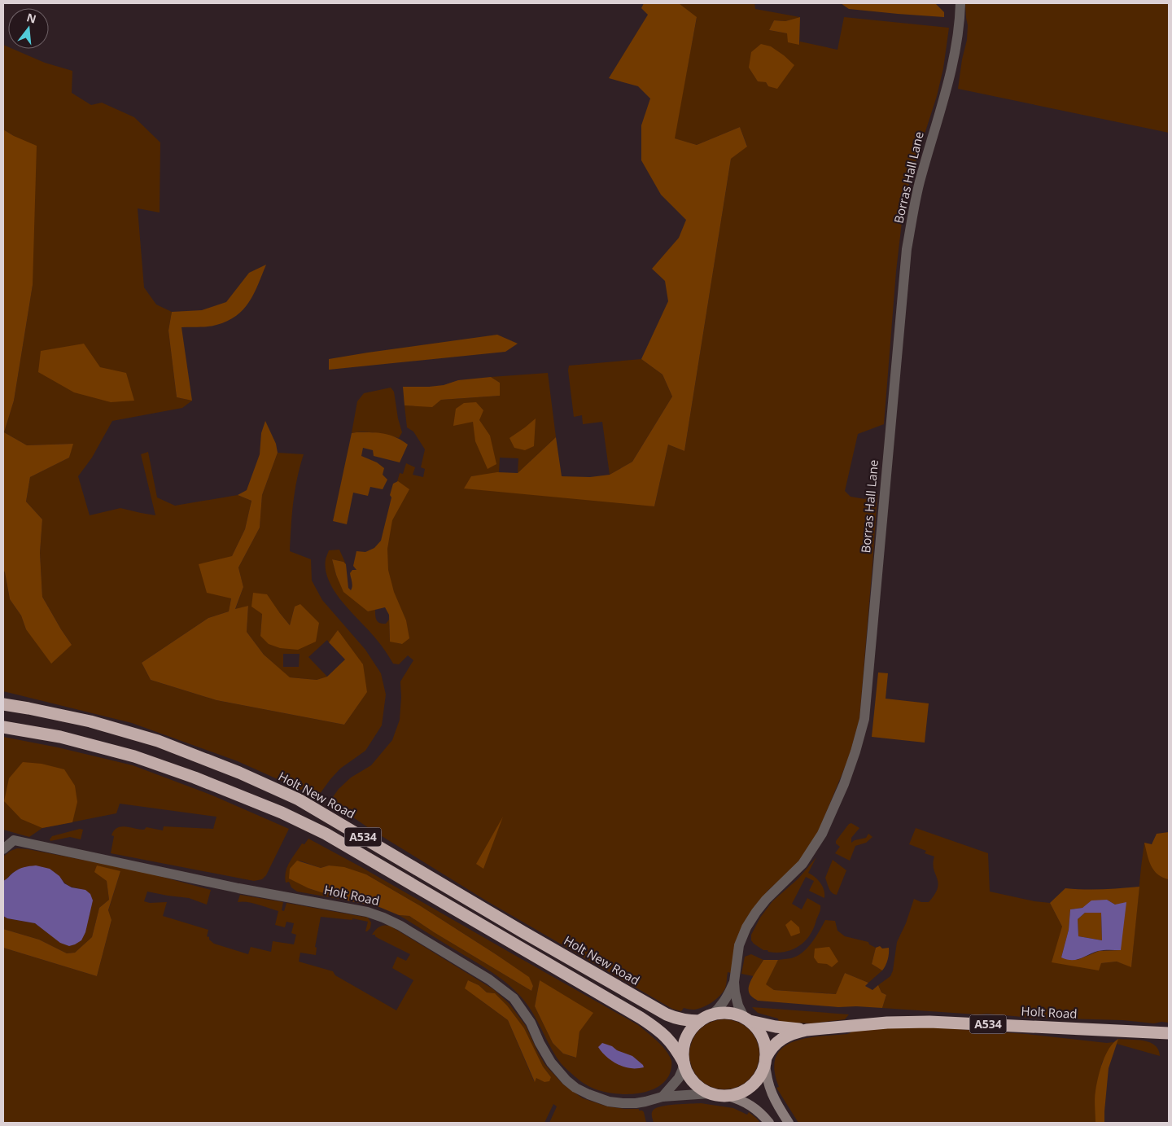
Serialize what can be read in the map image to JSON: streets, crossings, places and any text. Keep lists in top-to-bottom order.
{
  "streets": {
    "highway": ["Holt New Road", "A534", "Holt Road"],
    "street": ["Borras Hall Lane"]
  },
  "crossings": [
    ["Borras Hall Lane", "Holt New Road"],
    ["Borras Hall Lane", "A534"],
    ["Borras Hall Lane", "Holt Road"],
    ["Holt New Road", "A534"],
    ["Holt New Road", "Holt Road"],
    ["A534", "Holt Road"]
  ],
  "north": "top"
}
